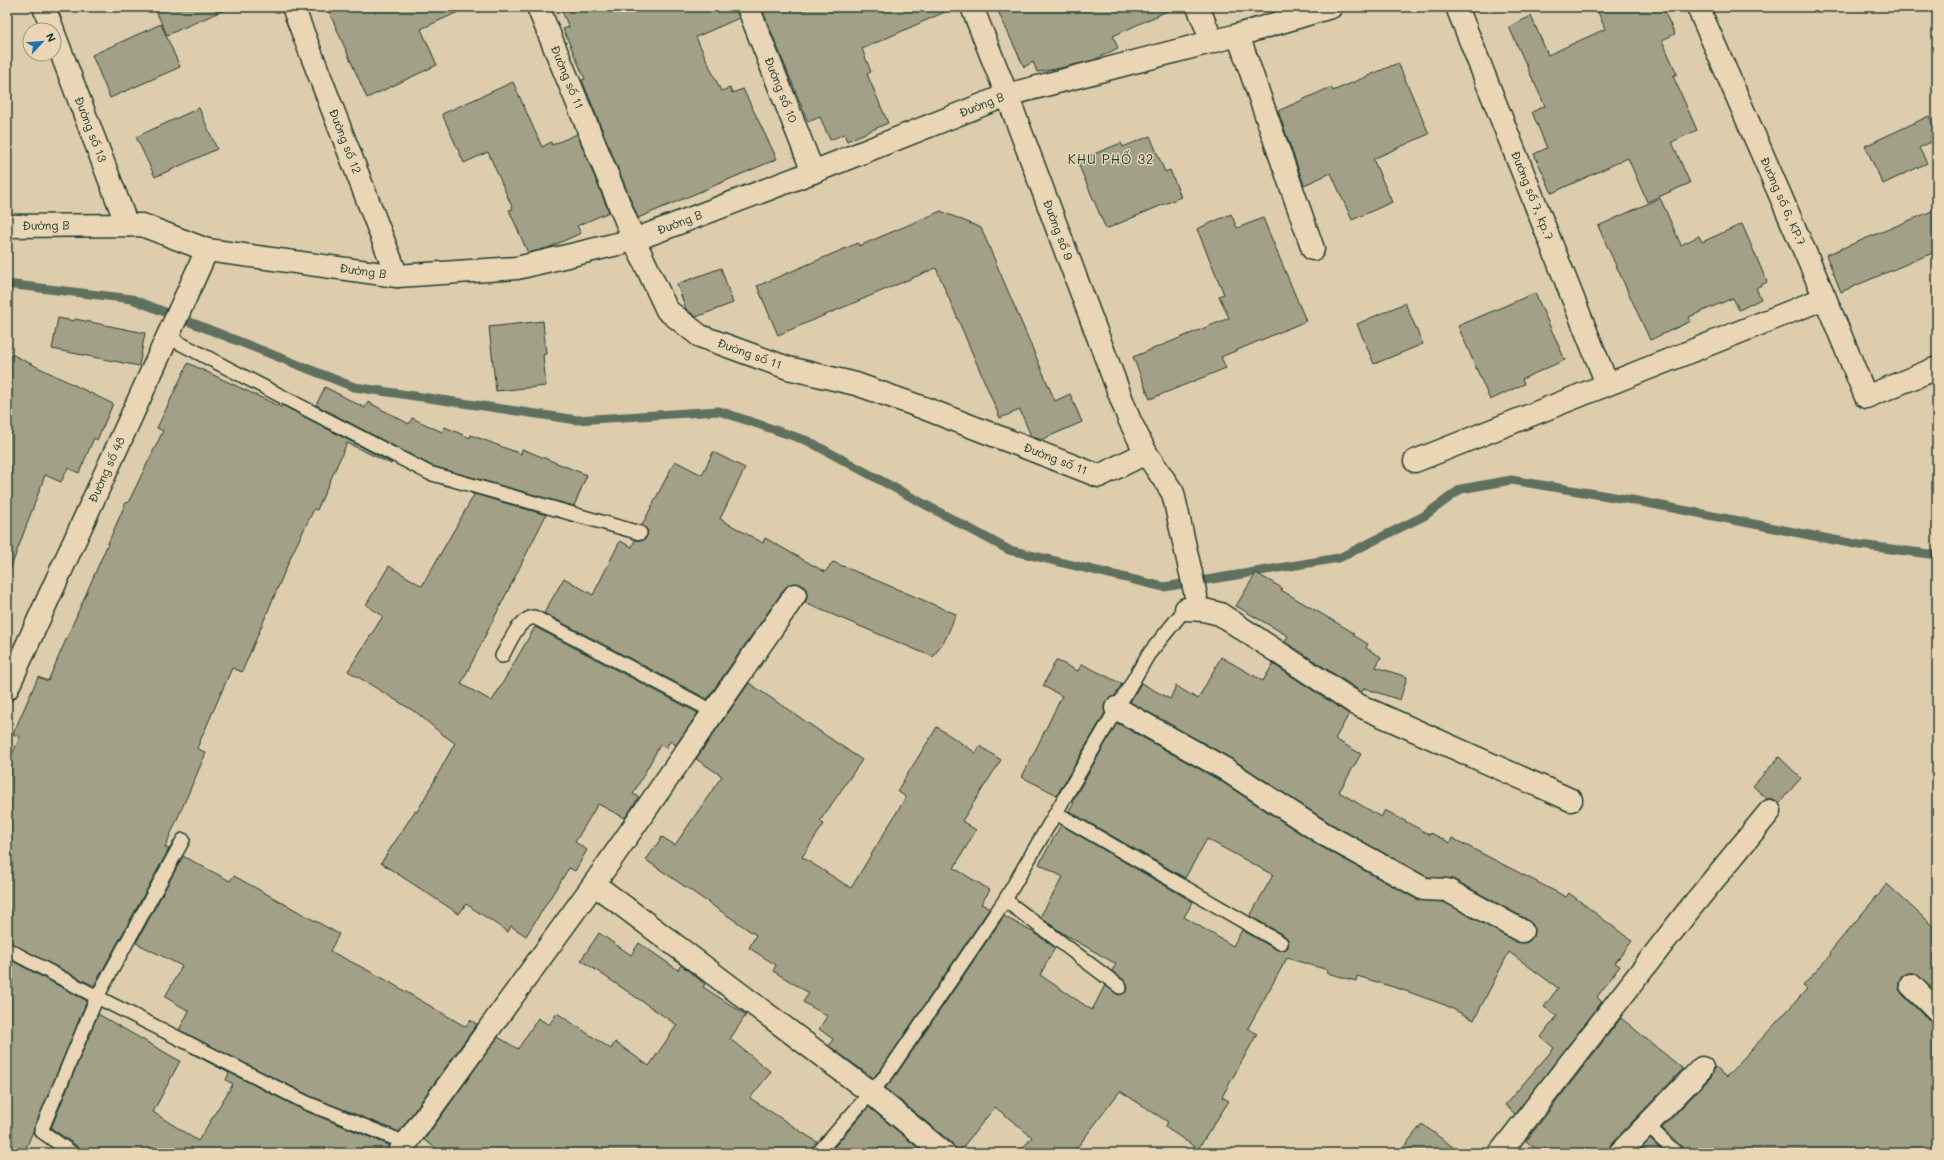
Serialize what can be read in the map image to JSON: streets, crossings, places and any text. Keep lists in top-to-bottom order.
{
  "streets": {
    "street": [
      "Đường số 11",
      "Đường số 10",
      "Đường B",
      "Đường số 13",
      "Đường số 12",
      "Đường số 7, kp.7",
      "Đường số 6, KP.7",
      "Đường số 9",
      "Đường số 48"
    ]
  },
  "crossings": [
    ["Đường số 11", "Đường B"],
    ["Đường số 11", "Đường số 9"],
    ["Đường số 10", "Đường B"],
    ["Đường B", "Đường số 13"],
    ["Đường B", "Đường số 12"],
    ["Đường B", "Đường số 9"],
    ["Đường B", "Đường số 48"]
  ],
  "districts": ["KHU PHỐ 32"],
  "north": "top right"
}
